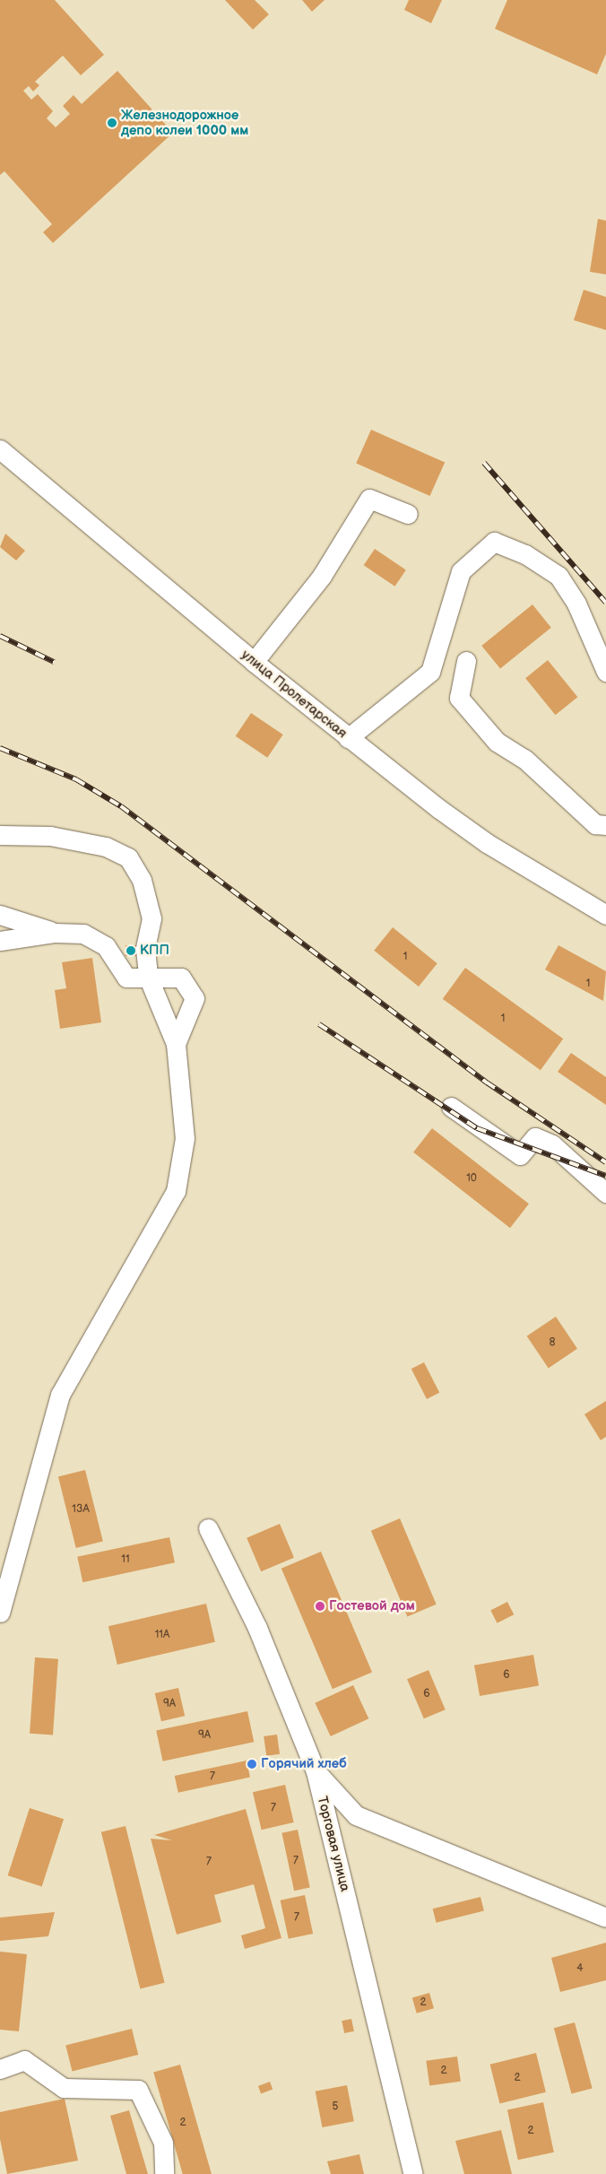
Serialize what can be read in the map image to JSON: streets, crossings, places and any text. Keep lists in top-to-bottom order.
{
  "streets": {
    "street": ["улица Пролетарская", "Торговая улица"]
  },
  "places": [
    "Железнодорожное депо колеи 1000 мм",
    "КПП",
    "Гостевой дом",
    "Горячий хлеб"
  ],
  "house_numbers": [
    "1",
    "1",
    "1",
    "10",
    "8",
    "13А",
    "11",
    "11А",
    "6",
    "6",
    "9А",
    "9А",
    "7",
    "7",
    "7",
    "7",
    "7",
    "4",
    "2",
    "2",
    "2",
    "5",
    "2",
    "2"
  ]
}
